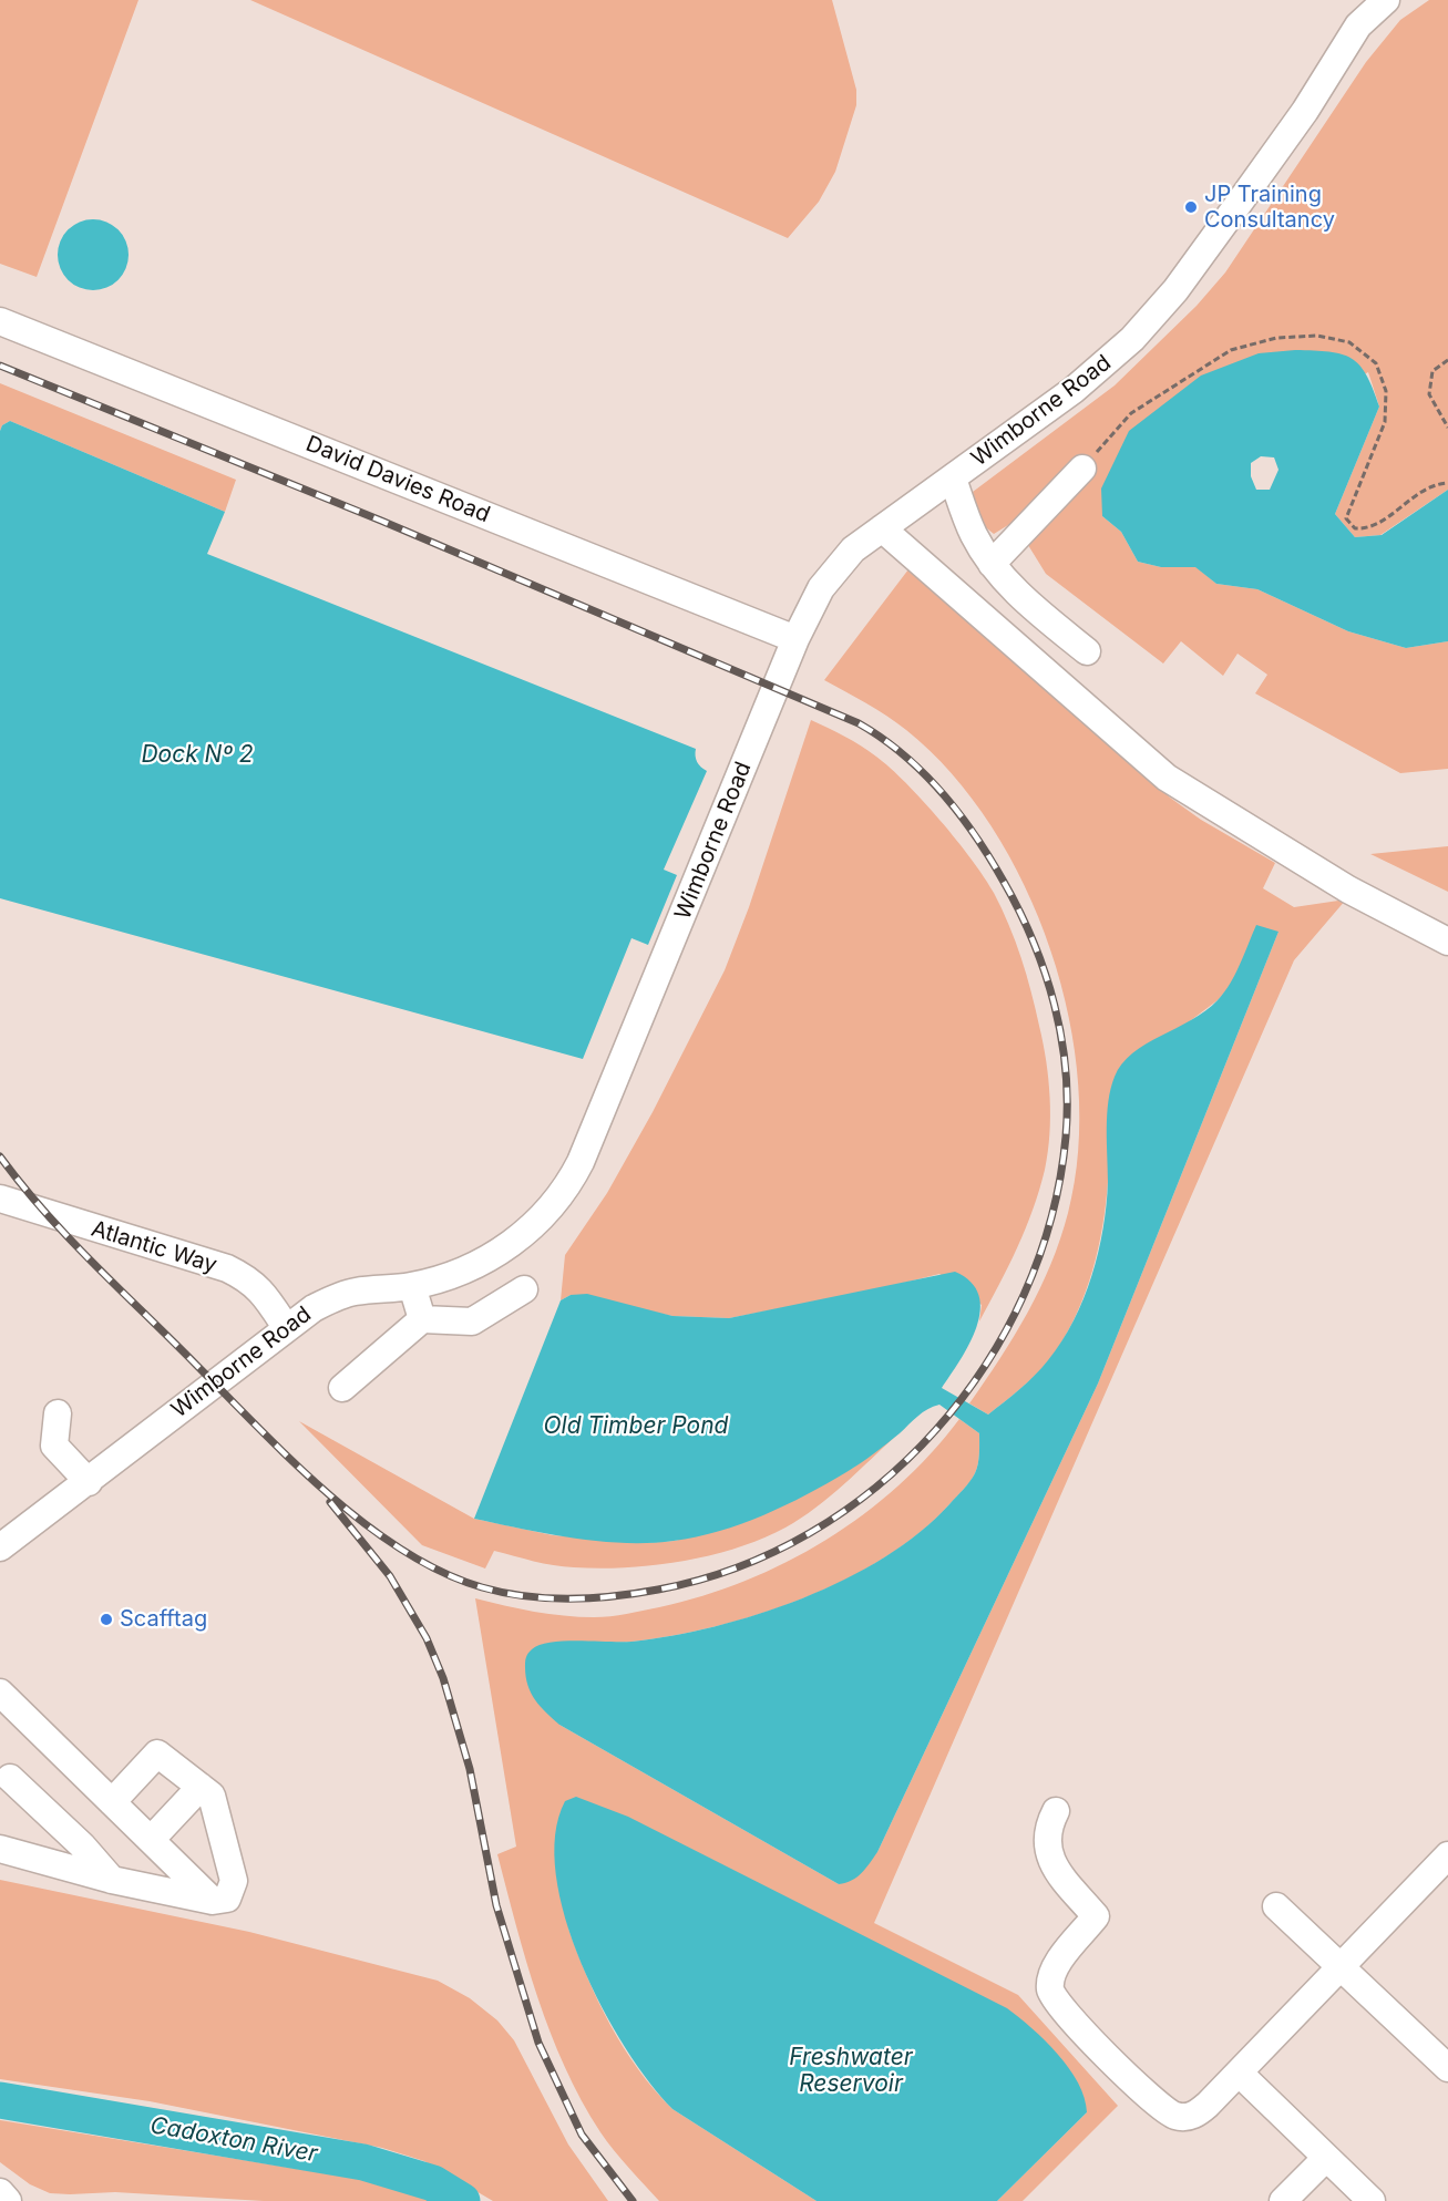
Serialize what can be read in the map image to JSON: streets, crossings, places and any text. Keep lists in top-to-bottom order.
{
  "streets": {
    "street": ["Wimborne Road", "David Davies Road", "Atlantic Way"]
  },
  "crossings": [
    ["Wimborne Road", "David Davies Road"],
    ["Wimborne Road", "Atlantic Way"]
  ],
  "water": [
    "Dock Nº 2",
    "Old Timber Pond",
    "Freshwater Reservoir",
    "Cadoxton River"
  ],
  "places": ["JP Training Consultancy", "Scafftag"]
}
